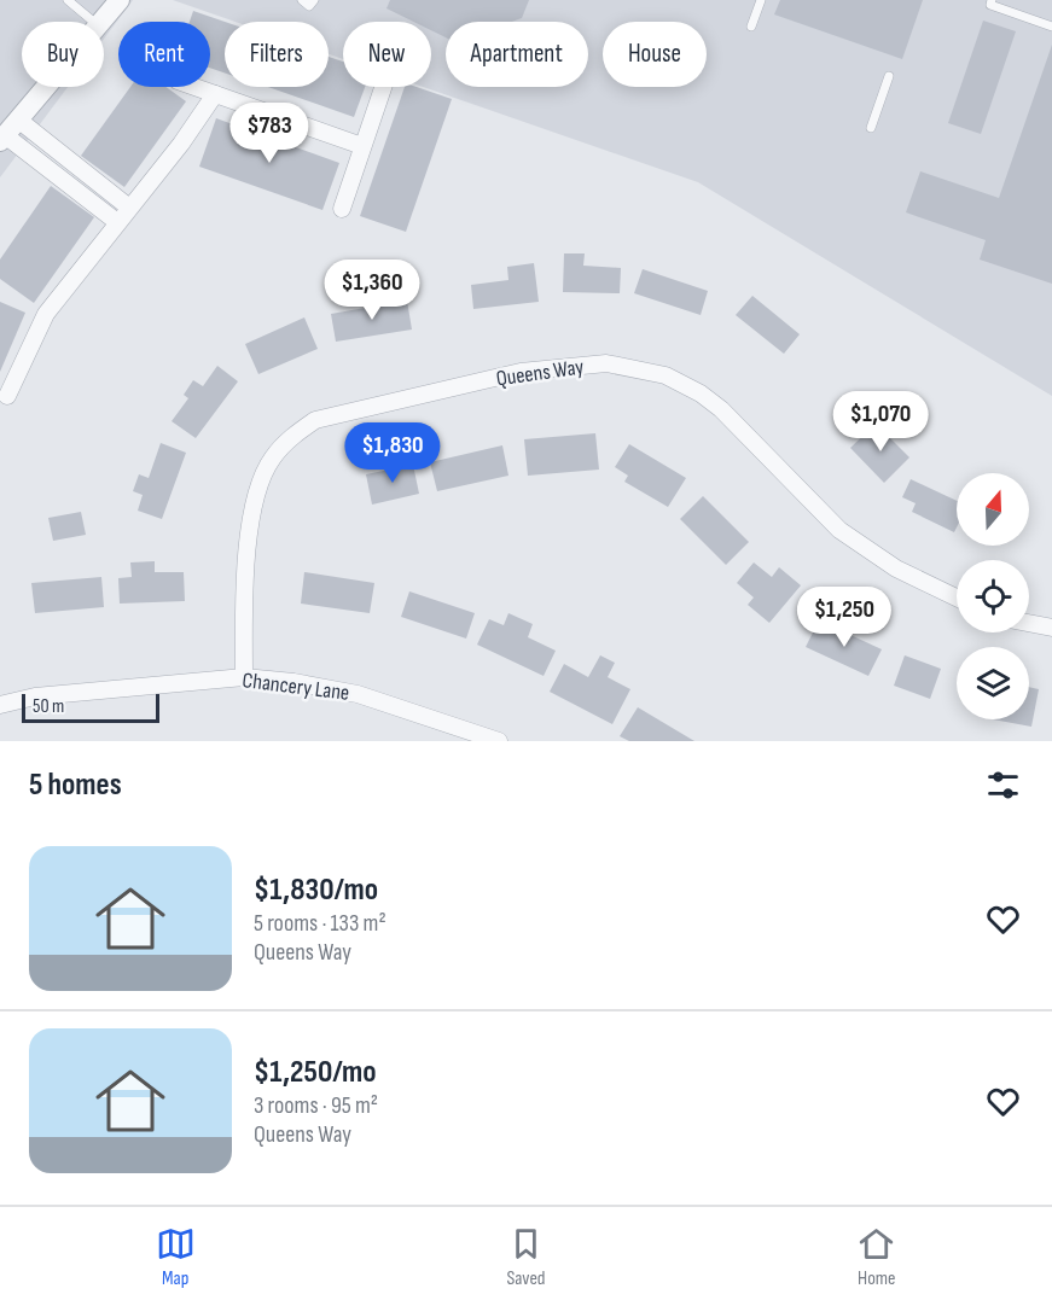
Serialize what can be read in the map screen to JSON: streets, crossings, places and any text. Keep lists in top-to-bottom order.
{
  "streets": {
    "street": ["Queens Way", "Chancery Lane"]
  },
  "crossings": [
    ["Queens Way", "Chancery Lane"]
  ],
  "scale_bar": "50 m",
  "north": "top",
  "page": {
    "chip": [
      "Buy",
      "Rent",
      "Filters",
      "New",
      "Apartment",
      "House"
    ],
    "price": [
      "$783",
      "$1,360",
      "$1,070",
      "$1,830",
      "$1,250"
    ],
    "scale": "50 m",
    "heading": "5 homes",
    "list": [
      {
        "name": "$1,830/mo",
        "note": "5 rooms · 133 m² · Queens Way"
      },
      {
        "name": "$1,250/mo",
        "note": "3 rooms · 95 m² · Queens Way"
      }
    ],
    "tabs": ["Map", "Saved", "Home"]
  }
}
